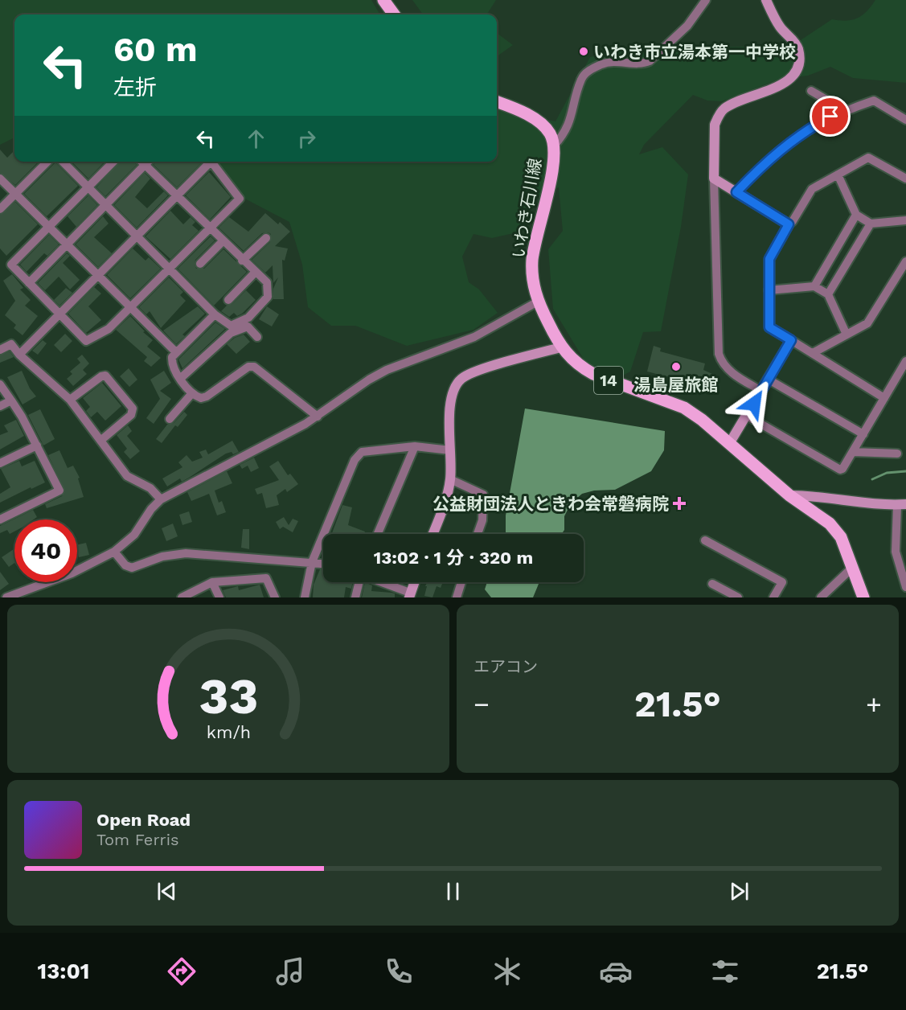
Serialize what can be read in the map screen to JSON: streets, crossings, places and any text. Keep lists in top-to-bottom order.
{
  "streets": {
    "main road": ["いわき石川線", "14"]
  },
  "places": {
    "other": ["いわき市立湯本第一中学校", "湯島屋旅館"],
    "health": ["公益財団法人ときわ会常磐病院"]
  },
  "page": {
    "turn": ["60 m", "左折"],
    "limit": "40",
    "trip": "13:02 · 1 分 · 320 m",
    "tile": "エアコン",
    "heat": ["−", "21.5°", "+"],
    "song": ["Open Road", "Tom Ferris"],
    "tabs": ["13:01", "21.5°"],
    "gauge": ["33", "km/h"]
  }
}
